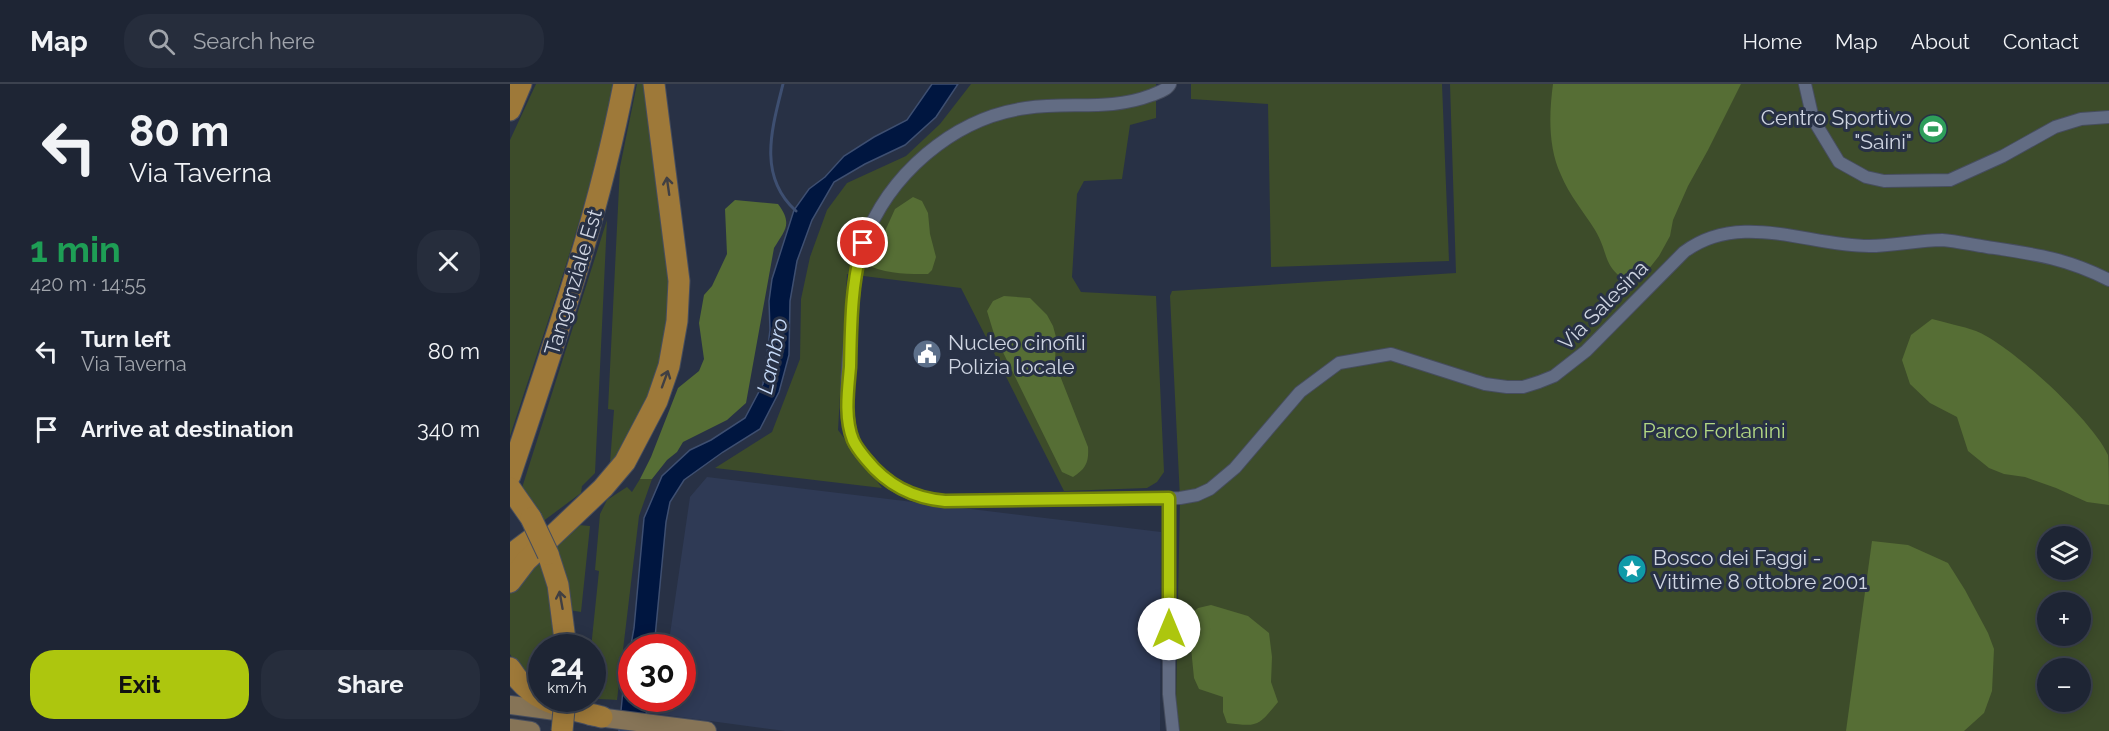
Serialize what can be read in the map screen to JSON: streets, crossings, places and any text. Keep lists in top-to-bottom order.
{
  "streets": {
    "highway": ["Tangenziale Est"],
    "street": ["Via Salesina"]
  },
  "water": ["Lambro"],
  "parks": ["Parco Forlanini"],
  "places": {
    "sports": ["Centro Sportivo \"Saini\""],
    "public building": ["Nucleo cinofili Polizia locale"],
    "place": ["Bosco dei Faggi - Vittime 8 ottobre 2001"]
  },
  "page": {
    "header": "Map",
    "search": "Search here",
    "nav": [
      "Home",
      "Map",
      "About",
      "Contact"
    ],
    "turn": ["80 m", "Via Taverna"],
    "heading": ["1 min", "420 m · 14:55"],
    "list": [
      {
        "name": "Turn left",
        "note": "Via Taverna",
        "value": "80 m"
      },
      {
        "name": "Arrive at destination",
        "value": "340 m"
      }
    ],
    "map_buttons": ["+", "−"],
    "speed": "24 km/h",
    "limit": "30",
    "buttons": ["Exit", "Share"]
  }
}
